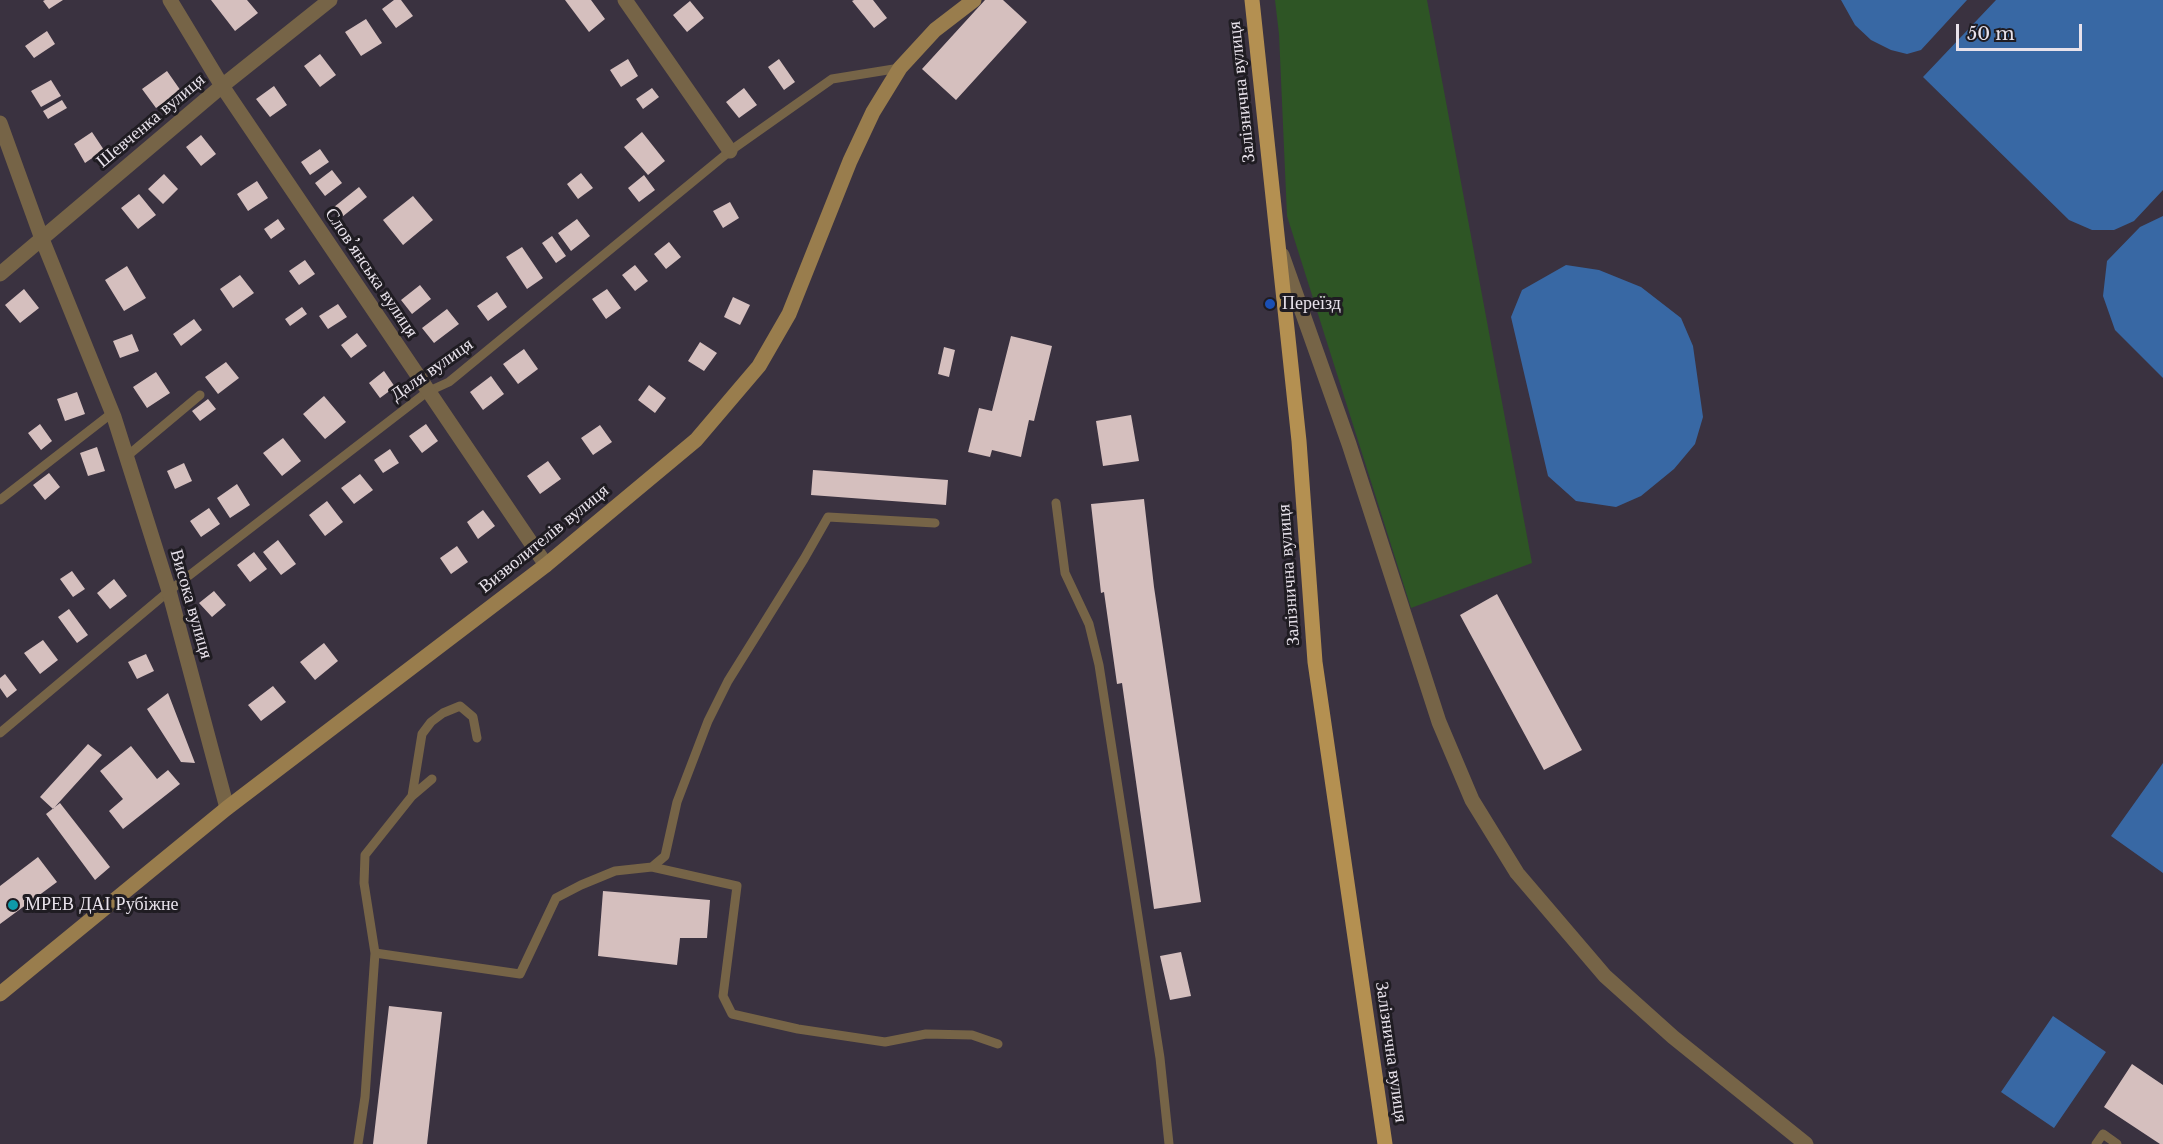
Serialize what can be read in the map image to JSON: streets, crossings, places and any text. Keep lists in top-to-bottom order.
{
  "streets": {
    "main road": ["Залізнична вулиця"],
    "street": [
      "Шевченка вулиця",
      "Слов’янська вулиця",
      "Визволителів вулиця",
      "Висока вулиця"
    ],
    "lane": ["Даля вулиця"]
  },
  "crossings": [
    ["Шевченка вулиця", "Слов’янська вулиця"],
    ["Шевченка вулиця", "Висока вулиця"],
    ["Слов’янська вулиця", "Даля вулиця"],
    ["Слов’янська вулиця", "Визволителів вулиця"],
    ["Даля вулиця", "Визволителів вулиця"],
    ["Даля вулиця", "Висока вулиця"],
    ["Визволителів вулиця", "Висока вулиця"]
  ],
  "places": ["Переїзд", "МРЕВ ДАІ Рубіжне"],
  "scale_bar": "50 m"
}
